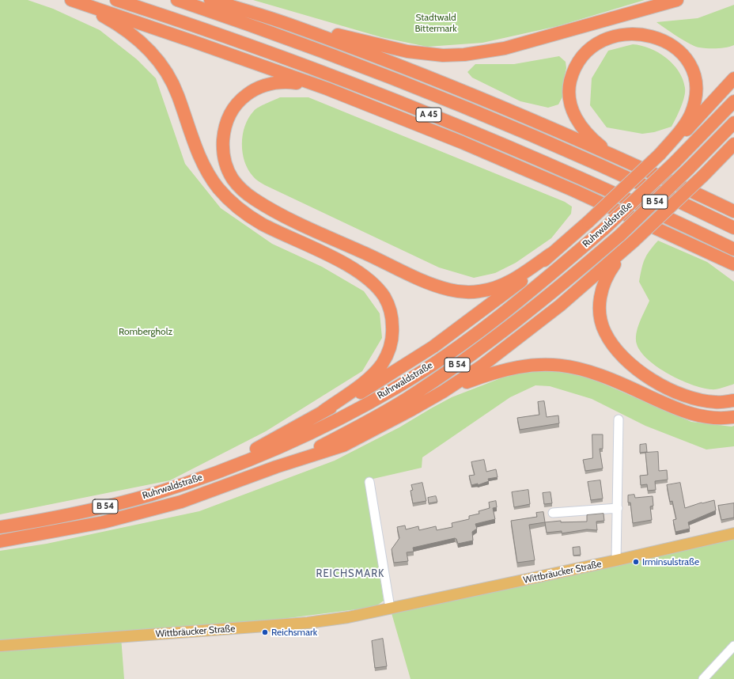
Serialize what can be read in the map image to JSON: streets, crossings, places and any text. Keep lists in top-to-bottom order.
{
  "streets": {
    "highway": ["A 45", "B 54", "Ruhrwaldstraße"],
    "main road": ["Wittbräucker Straße"]
  },
  "crossings": [
    ["B 54", "Ruhrwaldstraße"]
  ],
  "districts": ["REICHSMARK"],
  "parks": ["Stadtwald Bittermark", "Rombergholz"],
  "places": ["Irminsulstraße", "Reichsmark"]
}
